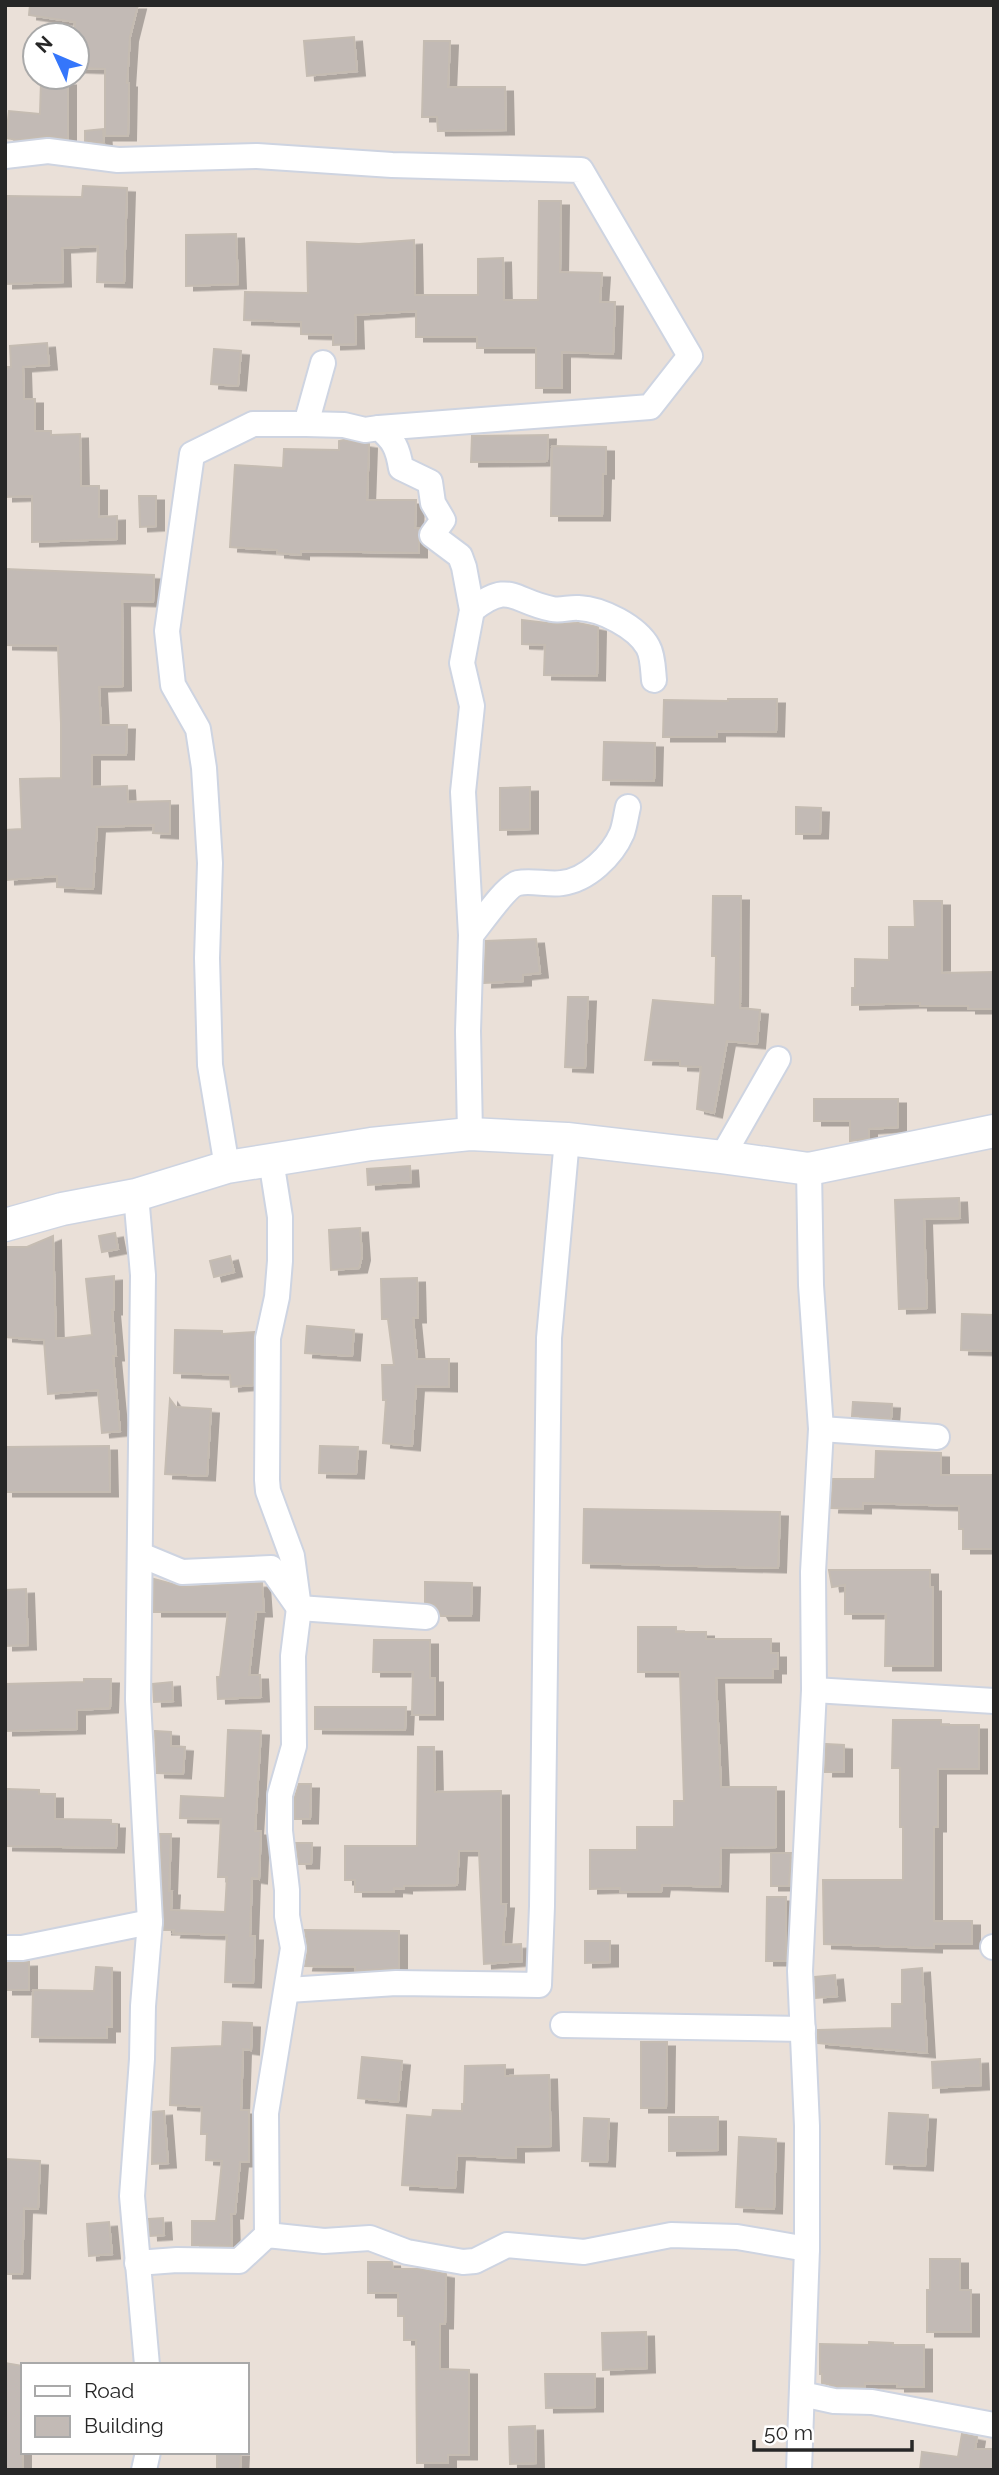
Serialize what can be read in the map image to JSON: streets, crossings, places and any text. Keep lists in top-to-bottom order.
{
  "legend": ["Road", "Building"],
  "scale_bar": "50 m",
  "north": "top left"
}
